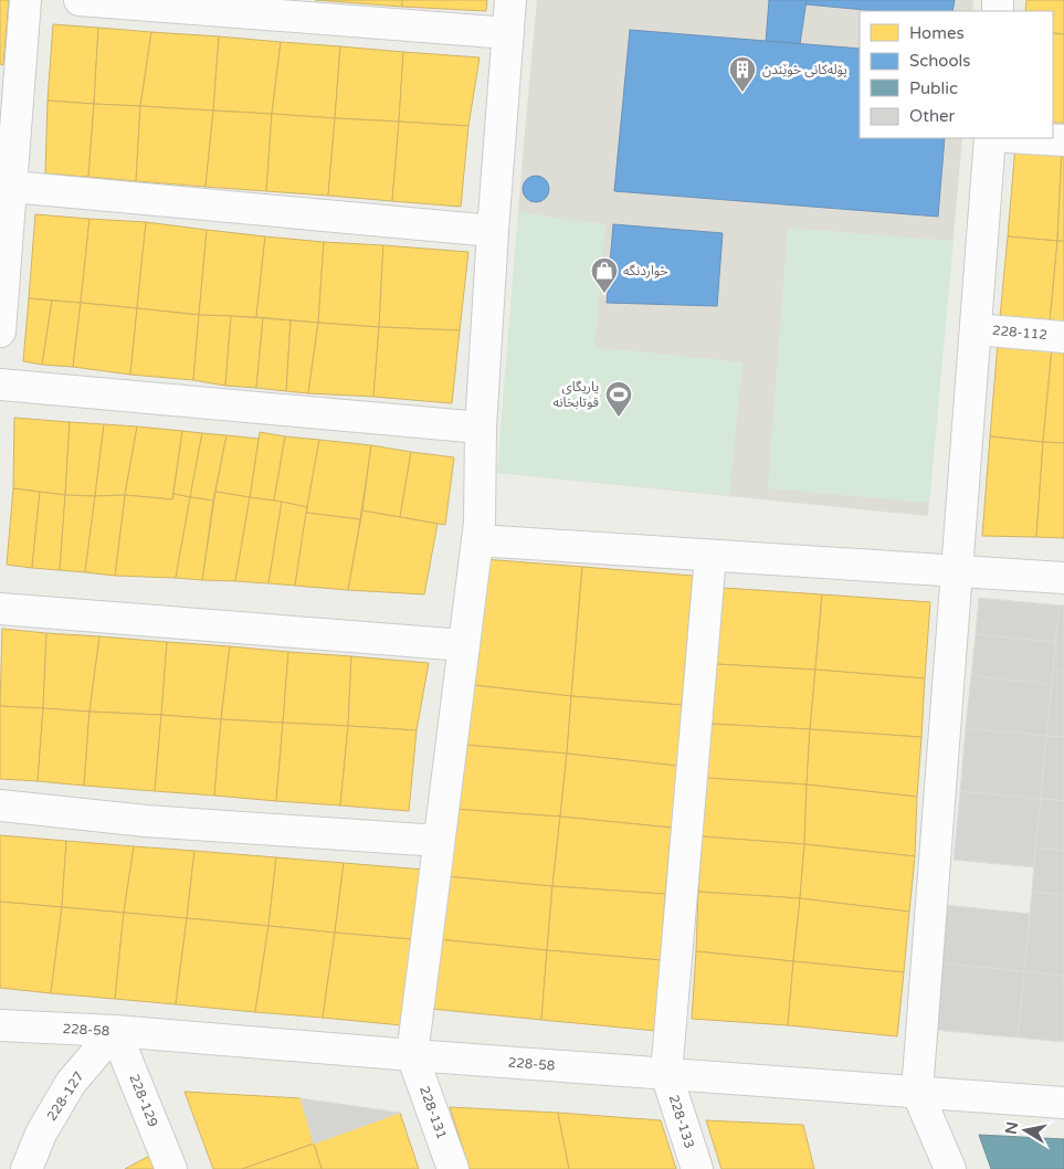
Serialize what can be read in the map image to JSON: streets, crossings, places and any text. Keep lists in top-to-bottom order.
{
  "streets": {
    "street": [
      "228-112",
      "228-58",
      "228-127",
      "228-129",
      "228-131",
      "228-133"
    ]
  },
  "crossings": [
    ["228-58", "228-127"],
    ["228-58", "228-129"],
    ["228-58", "228-131"],
    ["228-58", "228-133"],
    ["228-127", "228-129"]
  ],
  "places": {
    "building": ["پۆلەکانی خوێندن"],
    "shop": ["خواردنگە"],
    "sports": ["یاریگای قوتابخانە"]
  },
  "legend": [
    "Homes",
    "Schools",
    "Public",
    "Other"
  ],
  "north": "left"
}
